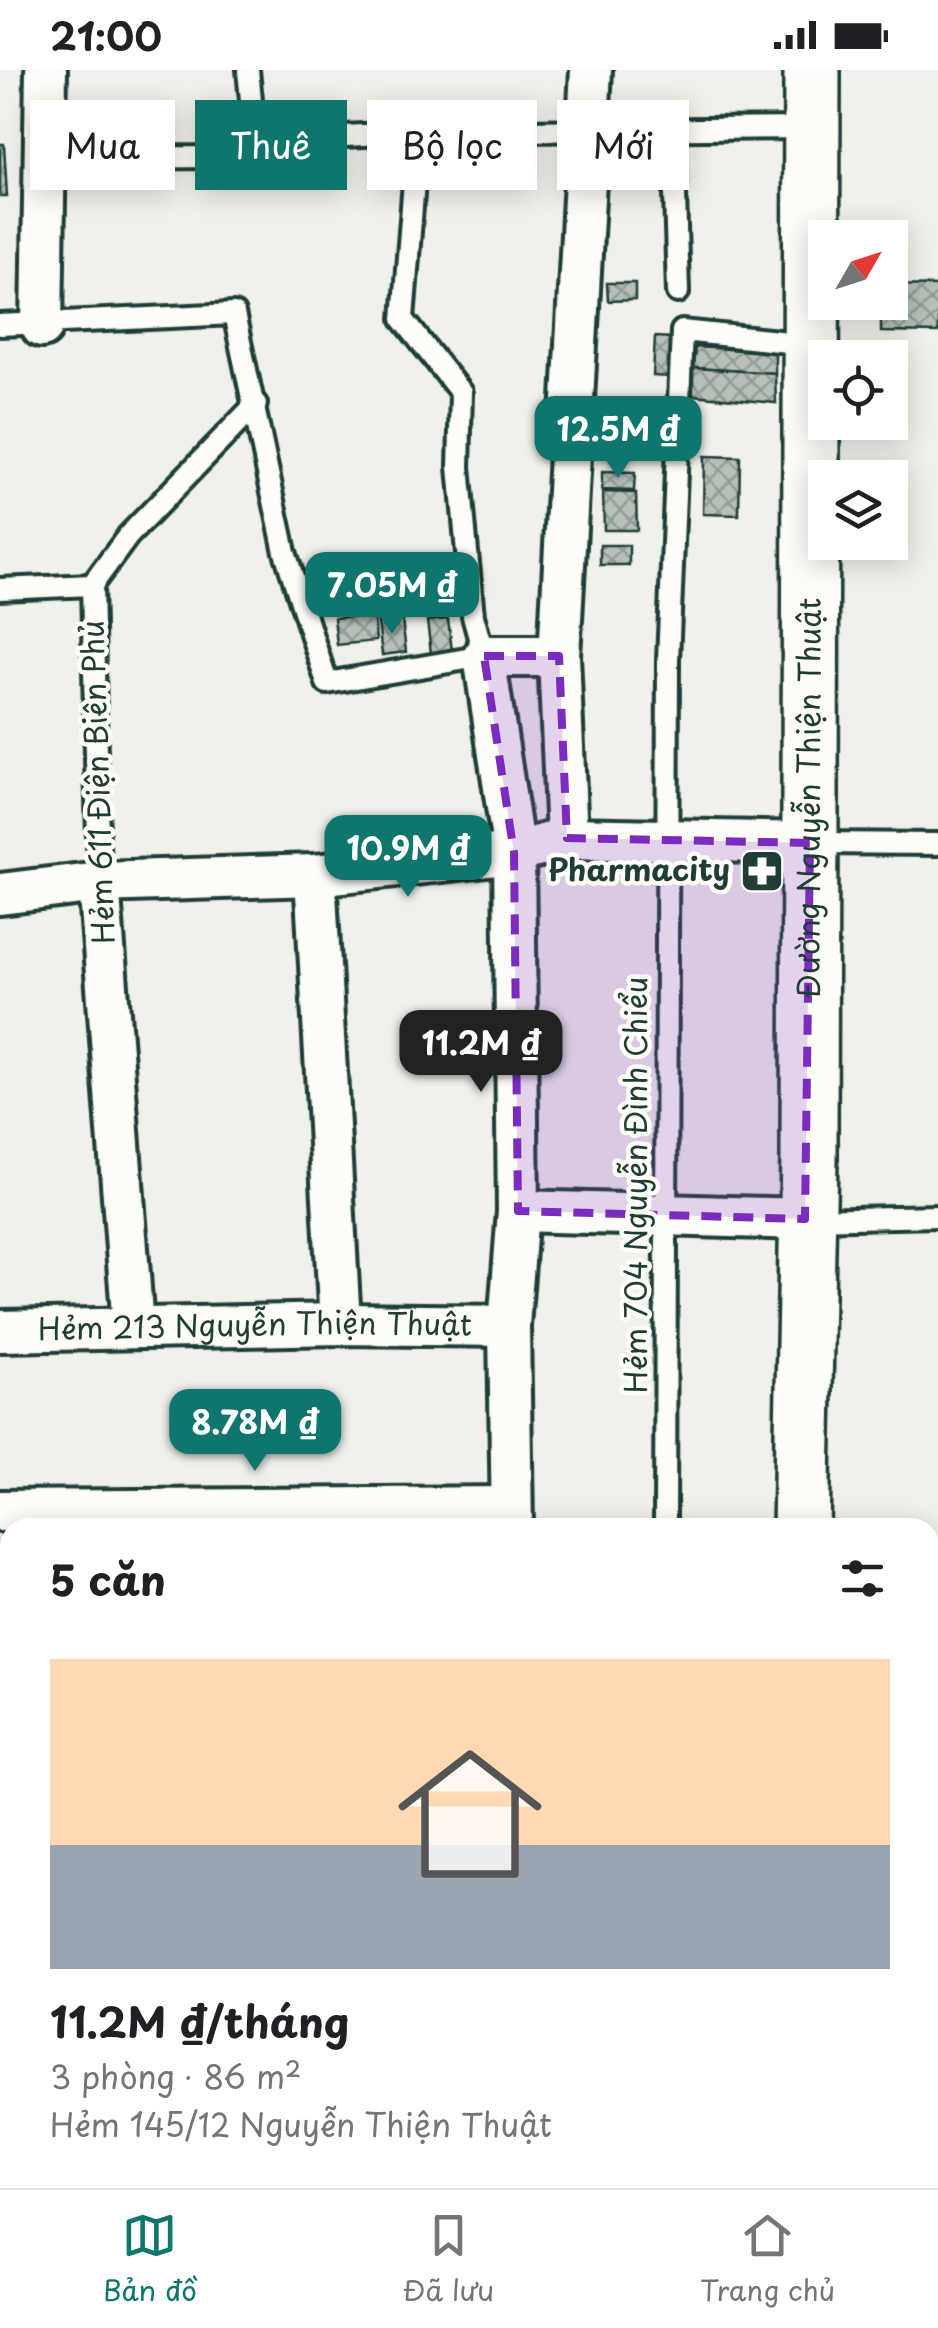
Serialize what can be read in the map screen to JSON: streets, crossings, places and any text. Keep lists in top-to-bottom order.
{
  "streets": {
    "street": ["Hẻm 611 Ðiện Biên Phủ", "Đường Nguyễn Thiện Thuật", "Hẻm 213 Nguyễn Thiện Thuật"],
    "lane": ["Hẻm 704 Nguyễn Đình Chiểu"]
  },
  "crossings": [
    ["Hẻm 611 Ðiện Biên Phủ", "Hẻm 213 Nguyễn Thiện Thuật"]
  ],
  "places": {
    "pharmacy": ["Pharmacity"]
  },
  "north": "top right",
  "page": {
    "status": "21:00",
    "chip": [
      "Mua",
      "Thuê",
      "Bộ lọc",
      "Mới"
    ],
    "price": [
      "12.5M ₫",
      "7.05M ₫",
      "10.9M ₫",
      "11.2M ₫",
      "8.78M ₫"
    ],
    "heading": "5 căn",
    "list": [
      {
        "name": "11.2M ₫/tháng",
        "note": "3 phòng · 86 m² · Hẻm 145/12 Nguyễn Thiện Thuật"
      }
    ],
    "tabs": ["Bản đồ", "Đã lưu", "Trang chủ"]
  }
}
